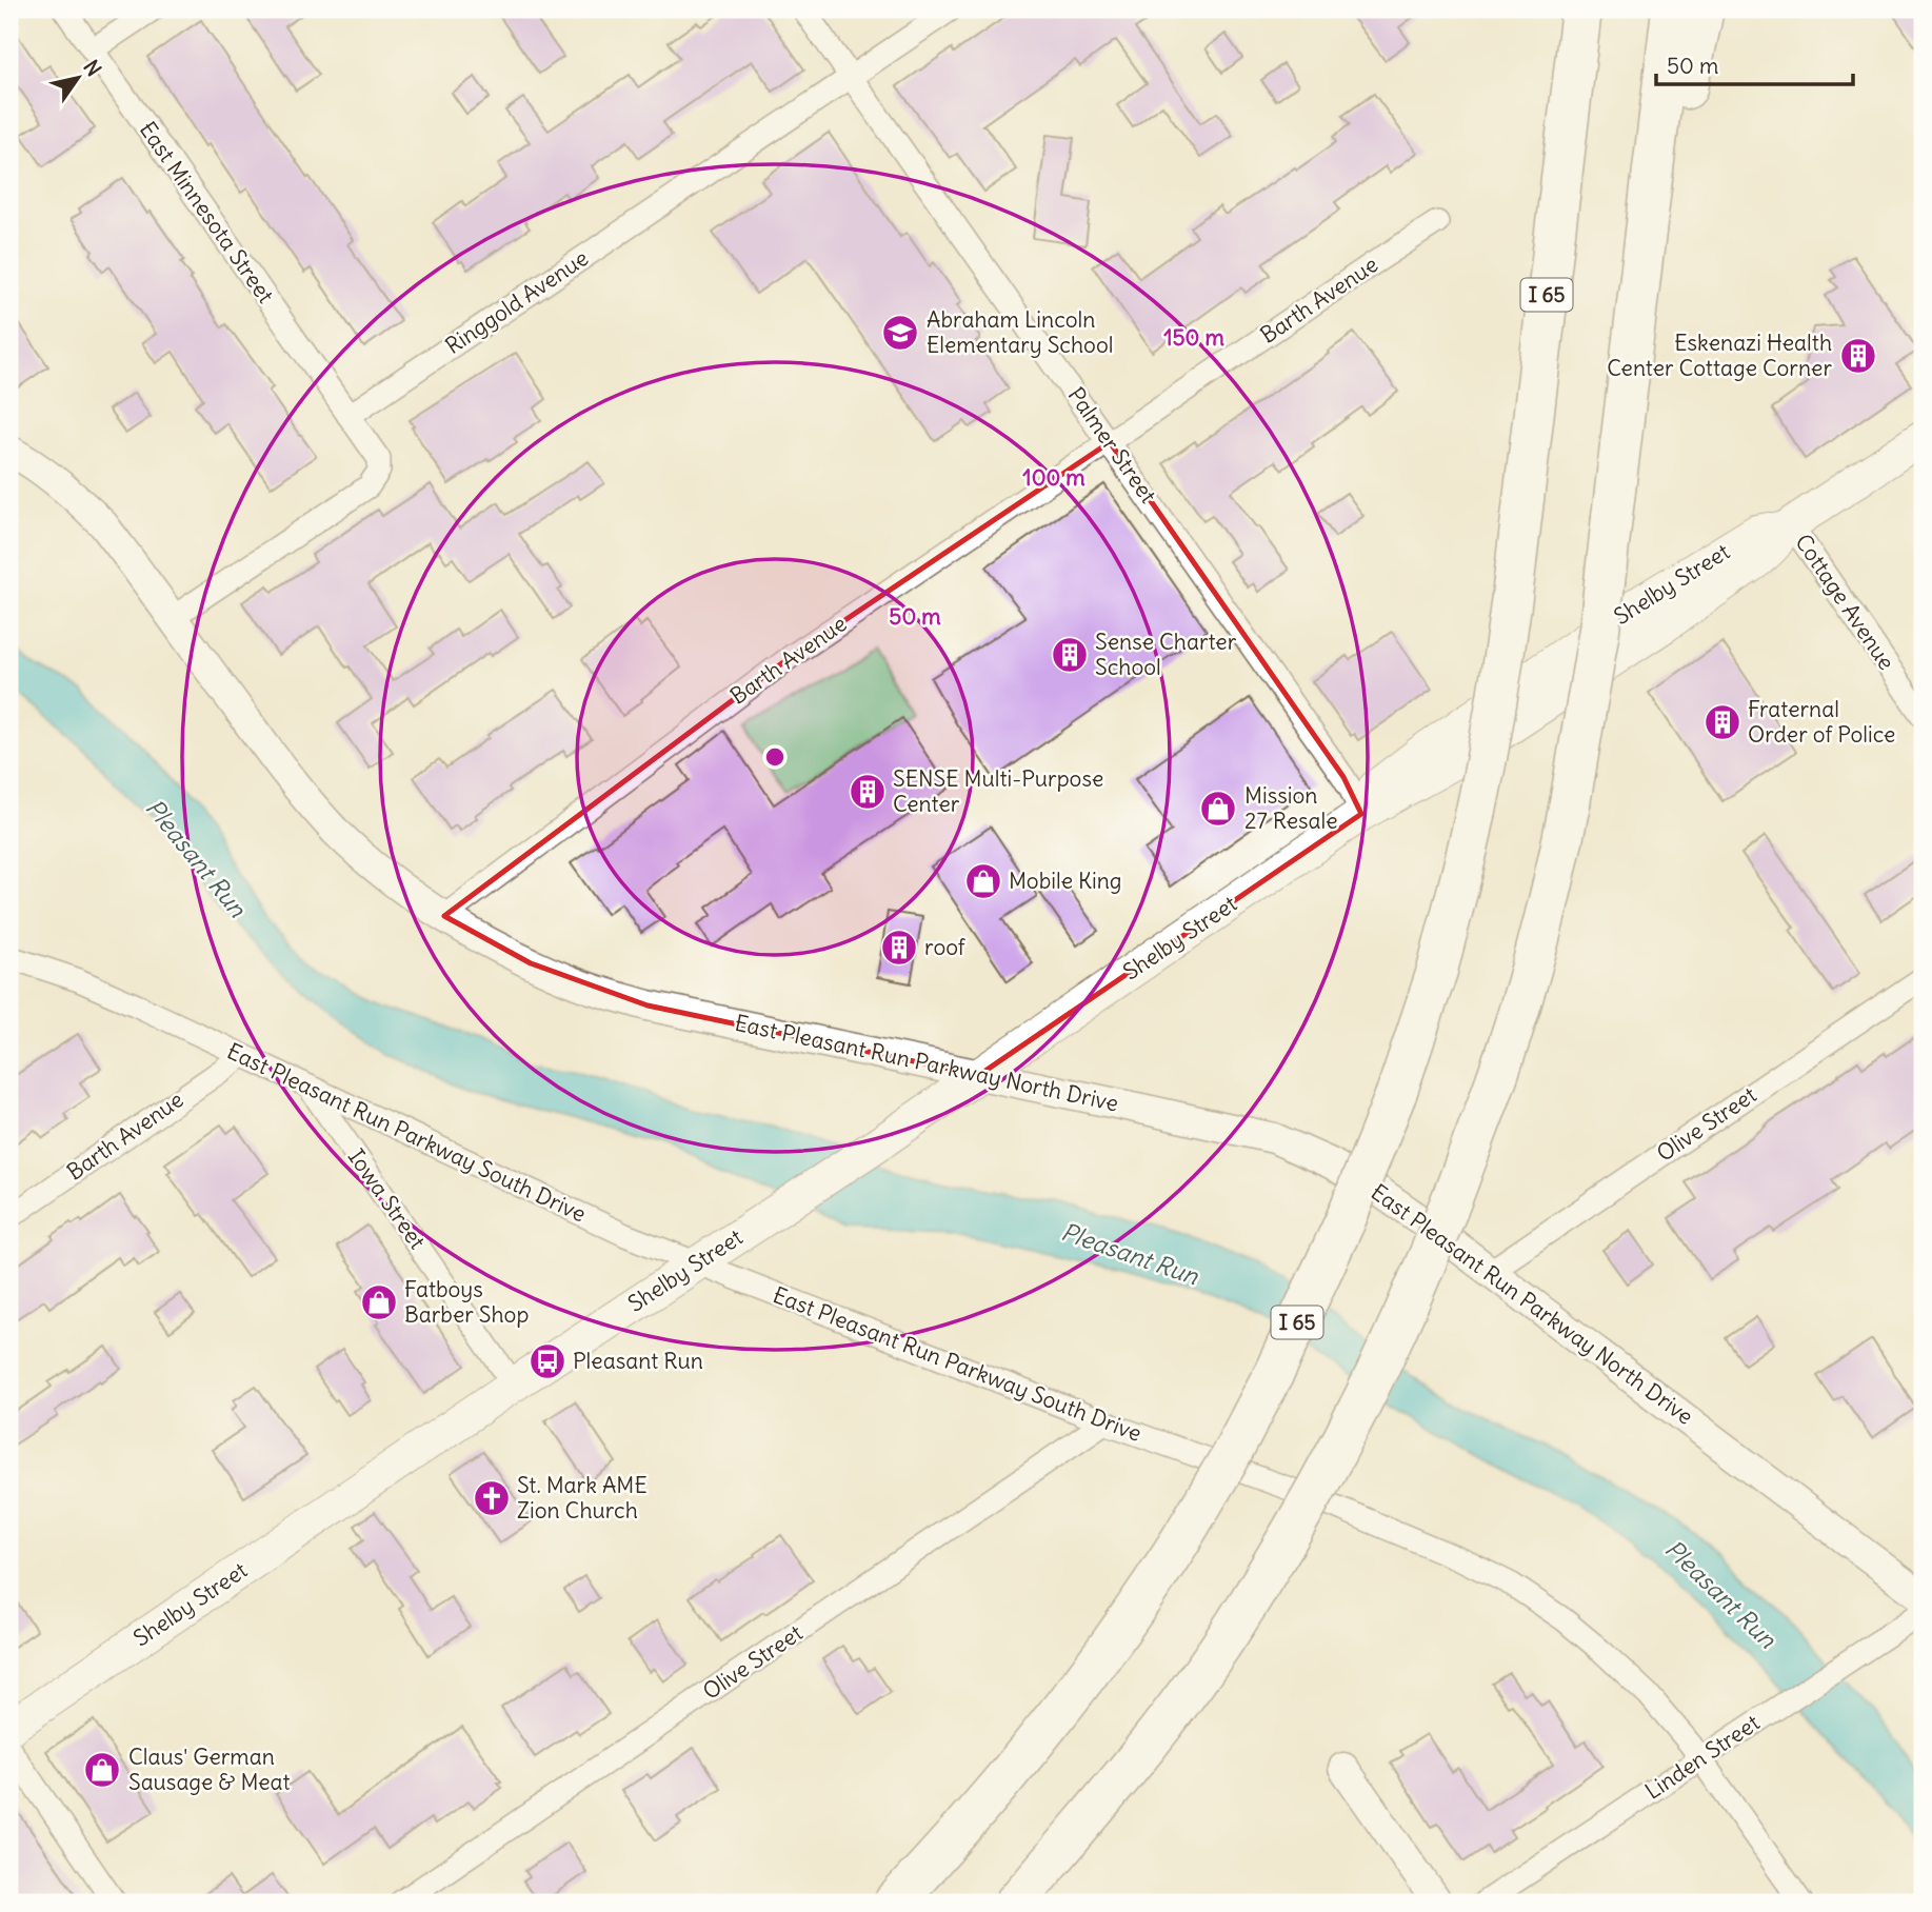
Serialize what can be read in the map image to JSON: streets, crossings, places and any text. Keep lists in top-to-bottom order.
{
  "streets": {
    "highway": ["I 65"],
    "main road": ["Shelby Street"],
    "street": [
      "East Minnesota Street",
      "Barth Avenue",
      "Ringgold Avenue",
      "Palmer Street",
      "Cottage Avenue",
      "East Pleasant Run Parkway North Drive",
      "Olive Street",
      "East Pleasant Run Parkway South Drive",
      "Iowa Street",
      "Linden Street"
    ]
  },
  "crossings": [
    ["East Minnesota Street", "Ringgold Avenue"],
    ["Barth Avenue", "Palmer Street"],
    ["Barth Avenue", "East Pleasant Run Parkway North Drive"],
    ["Barth Avenue", "East Pleasant Run Parkway South Drive"],
    ["Ringgold Avenue", "Palmer Street"],
    ["Palmer Street", "Shelby Street"],
    ["Shelby Street", "Cottage Avenue"],
    ["Shelby Street", "East Pleasant Run Parkway North Drive"],
    ["Shelby Street", "East Pleasant Run Parkway South Drive"],
    ["Shelby Street", "Iowa Street"],
    ["East Pleasant Run Parkway North Drive", "Olive Street"],
    ["Olive Street", "East Pleasant Run Parkway South Drive"],
    ["East Pleasant Run Parkway South Drive", "Iowa Street"],
    ["East Pleasant Run Parkway South Drive", "Linden Street"]
  ],
  "water": ["Pleasant Run"],
  "places": {
    "school or university": ["Abraham Lincoln Elementary School"],
    "building": [
      "Eskenazi Health Center Cottage Corner",
      "Sense Charter School",
      "Fraternal Order of Police",
      "SENSE Multi-Purpose Center",
      "roof"
    ],
    "shop": [
      "Mission 27 Resale",
      "Mobile King",
      "Fatboys Barber Shop",
      "Claus' German Sausage & Meat"
    ],
    "bus stop": ["Pleasant Run"],
    "church": ["St. Mark AME Zion Church"]
  },
  "scale_bar": "50 m",
  "north": "top right",
  "rings": ["150 m", "100 m", "50 m"]
}
